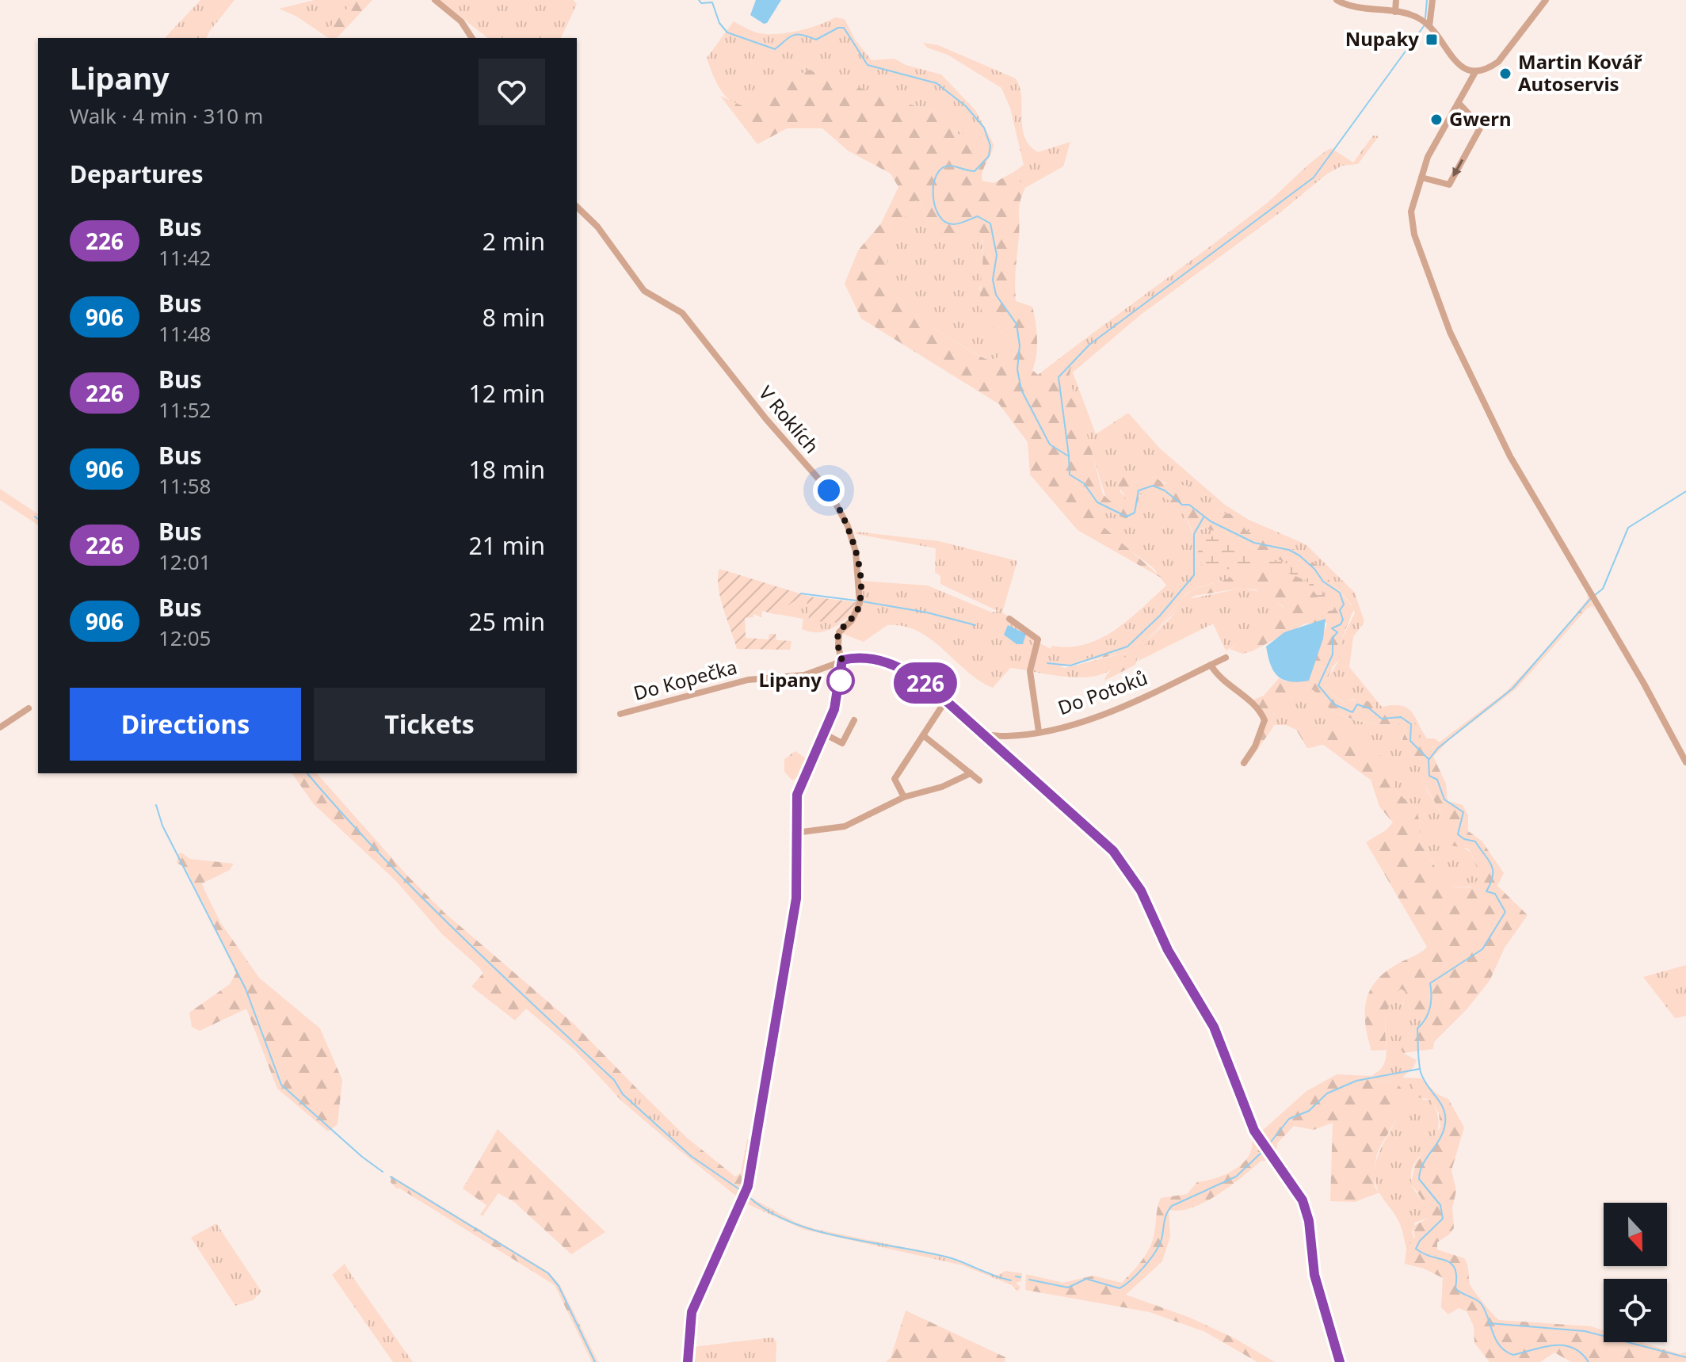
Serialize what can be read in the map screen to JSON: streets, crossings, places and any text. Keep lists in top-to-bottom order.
{
  "streets": {
    "street": ["V Roklích", "Do Kopečka", "Do Potoků"]
  },
  "crossings": [
    ["V Roklích", "Do Kopečka"],
    ["Do Kopečka", "Do Potoků"]
  ],
  "places": {
    "transit": ["Nupaky"],
    "other": ["Martin Kovář Autoservis", "Gwern", "Lipany"]
  },
  "lines": ["bus line 226"],
  "north": "bottom",
  "page": {
    "on_map": "226",
    "heading": [
      ["Lipany", "Walk · 4 min · 310 m"],
      "Departures"
    ],
    "list": [
      {
        "mark": "226",
        "name": "Bus",
        "note": "11:42",
        "value": "2 min"
      },
      {
        "mark": "906",
        "name": "Bus",
        "note": "11:48",
        "value": "8 min"
      },
      {
        "mark": "226",
        "name": "Bus",
        "note": "11:52",
        "value": "12 min"
      },
      {
        "mark": "906",
        "name": "Bus",
        "note": "11:58",
        "value": "18 min"
      },
      {
        "mark": "226",
        "name": "Bus",
        "note": "12:01",
        "value": "21 min"
      },
      {
        "mark": "906",
        "name": "Bus",
        "note": "12:05",
        "value": "25 min"
      }
    ],
    "buttons": ["Directions", "Tickets"]
  }
}
